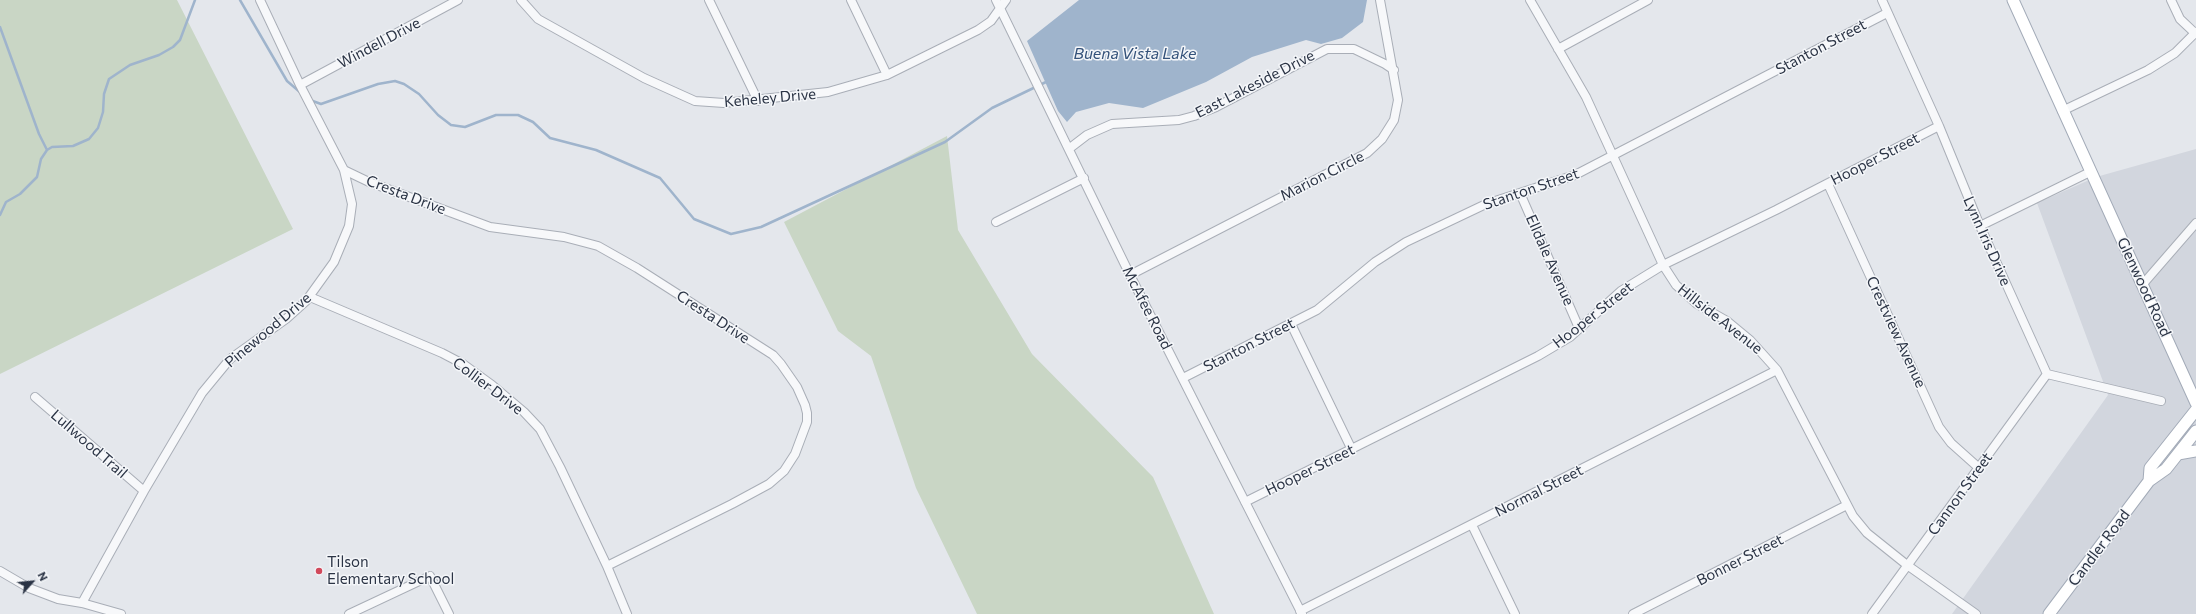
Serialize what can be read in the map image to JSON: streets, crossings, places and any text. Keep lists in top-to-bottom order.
{
  "streets": {
    "main road": ["Glenwood Road", "Candler Road"],
    "street": [
      "Windell Drive",
      "Stanton Street",
      "East Lakeside Drive",
      "Keheley Drive",
      "Hooper Street",
      "Marion Circle",
      "Cresta Drive",
      "Lynn Iris Drive",
      "Elldale Avenue",
      "McAfee Road",
      "Hillside Avenue",
      "Pinewood Drive",
      "Crestview Avenue",
      "Collier Drive",
      "Lullwood Trail",
      "Normal Street",
      "Cannon Street",
      "Bonner Street"
    ]
  },
  "crossings": [
    ["Windell Drive", "Pinewood Drive"],
    ["Stanton Street", "Lynn Iris Drive"],
    ["Stanton Street", "Elldale Avenue"],
    ["Stanton Street", "McAfee Road"],
    ["Stanton Street", "Hillside Avenue"],
    ["East Lakeside Drive", "Marion Circle"],
    ["East Lakeside Drive", "McAfee Road"],
    ["Keheley Drive", "McAfee Road"],
    ["Hooper Street", "Lynn Iris Drive"],
    ["Hooper Street", "Elldale Avenue"],
    ["Hooper Street", "McAfee Road"],
    ["Hooper Street", "Hillside Avenue"],
    ["Hooper Street", "Crestview Avenue"],
    ["Marion Circle", "McAfee Road"],
    ["Cresta Drive", "Pinewood Drive"],
    ["Cresta Drive", "Collier Drive"],
    ["Lynn Iris Drive", "Cannon Street"],
    ["McAfee Road", "Normal Street"],
    ["Hillside Avenue", "Normal Street"],
    ["Hillside Avenue", "Cannon Street"],
    ["Hillside Avenue", "Bonner Street"],
    ["Pinewood Drive", "Collier Drive"],
    ["Pinewood Drive", "Lullwood Trail"],
    ["Crestview Avenue", "Cannon Street"]
  ],
  "water": ["Buena Vista Lake"],
  "places": ["Tilson Elementary School"],
  "north": "top right"
}
